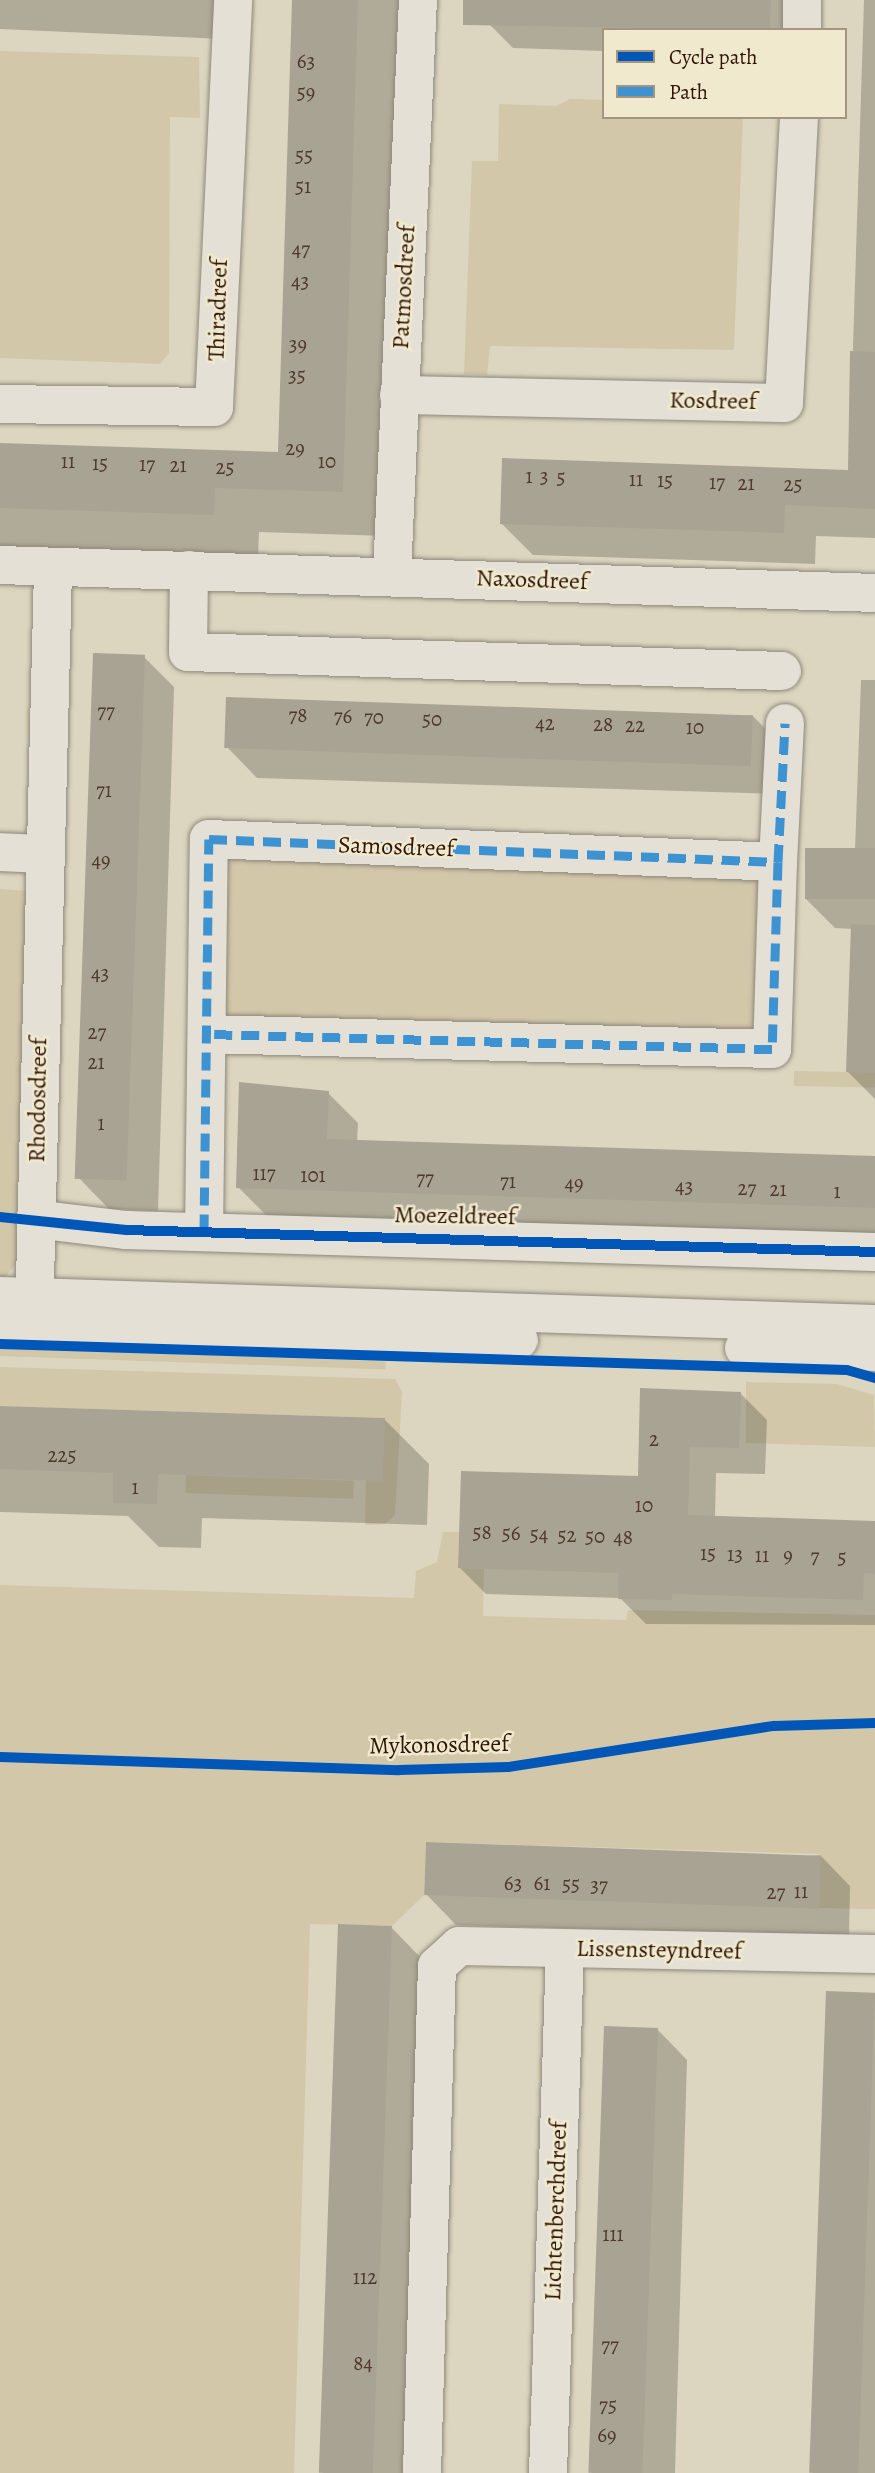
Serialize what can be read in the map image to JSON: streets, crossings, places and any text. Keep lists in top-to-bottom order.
{
  "streets": {
    "street": [
      "Patmosdreef",
      "Thiradreef",
      "Kosdreef",
      "Naxosdreef",
      "Samosdreef",
      "Rhodosdreef",
      "Moezeldreef",
      "Lissensteyndreef",
      "Lichtenberchdreef"
    ],
    "cycle path": ["Mykonosdreef"]
  },
  "crossings": [
    ["Patmosdreef", "Kosdreef"],
    ["Patmosdreef", "Naxosdreef"],
    ["Naxosdreef", "Rhodosdreef"],
    ["Samosdreef", "Moezeldreef"],
    ["Rhodosdreef", "Moezeldreef"],
    ["Lissensteyndreef", "Lichtenberchdreef"]
  ],
  "house_numbers": [
    "63",
    "59",
    "55",
    "51",
    "47",
    "43",
    "39",
    "35",
    "29",
    "11",
    "10",
    "15",
    "17",
    "21",
    "25",
    "1",
    "3",
    "5",
    "11",
    "15",
    "17",
    "21",
    "25",
    "77",
    "78",
    "76",
    "70",
    "50",
    "42",
    "28",
    "22",
    "10",
    "71",
    "49",
    "43",
    "27",
    "21",
    "1",
    "117",
    "101",
    "77",
    "71",
    "49",
    "43",
    "27",
    "21",
    "1",
    "2",
    "225",
    "1",
    "10",
    "58",
    "56",
    "54",
    "52",
    "50",
    "48",
    "15",
    "13",
    "11",
    "9",
    "7",
    "5",
    "63",
    "61",
    "55",
    "37",
    "11",
    "27",
    "111",
    "112",
    "77",
    "84",
    "75",
    "69"
  ],
  "legend": ["Cycle path", "Path"]
}
